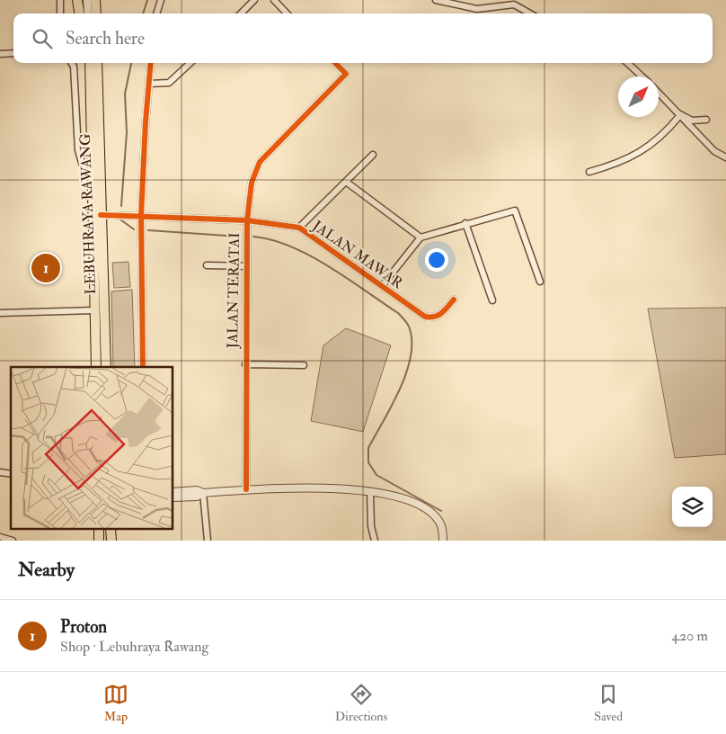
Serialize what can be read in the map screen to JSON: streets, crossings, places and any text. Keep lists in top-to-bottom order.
{
  "streets": {
    "main road": ["LEBUHRAYA RAWANG"],
    "street": ["JALAN MAWAR", "JALAN TERATAI"]
  },
  "crossings": [
    ["LEBUHRAYA RAWANG", "JALAN MAWAR"],
    ["JALAN MAWAR", "JALAN TERATAI"]
  ],
  "north": "top right",
  "page": {
    "search": "Search here",
    "pins": "1",
    "heading": "Nearby",
    "list": [
      {
        "mark": "1",
        "name": "Proton",
        "note": "Shop · Lebuhraya Rawang",
        "value": "420 m"
      }
    ],
    "nav": ["Map", "Directions", "Saved"]
  }
}
